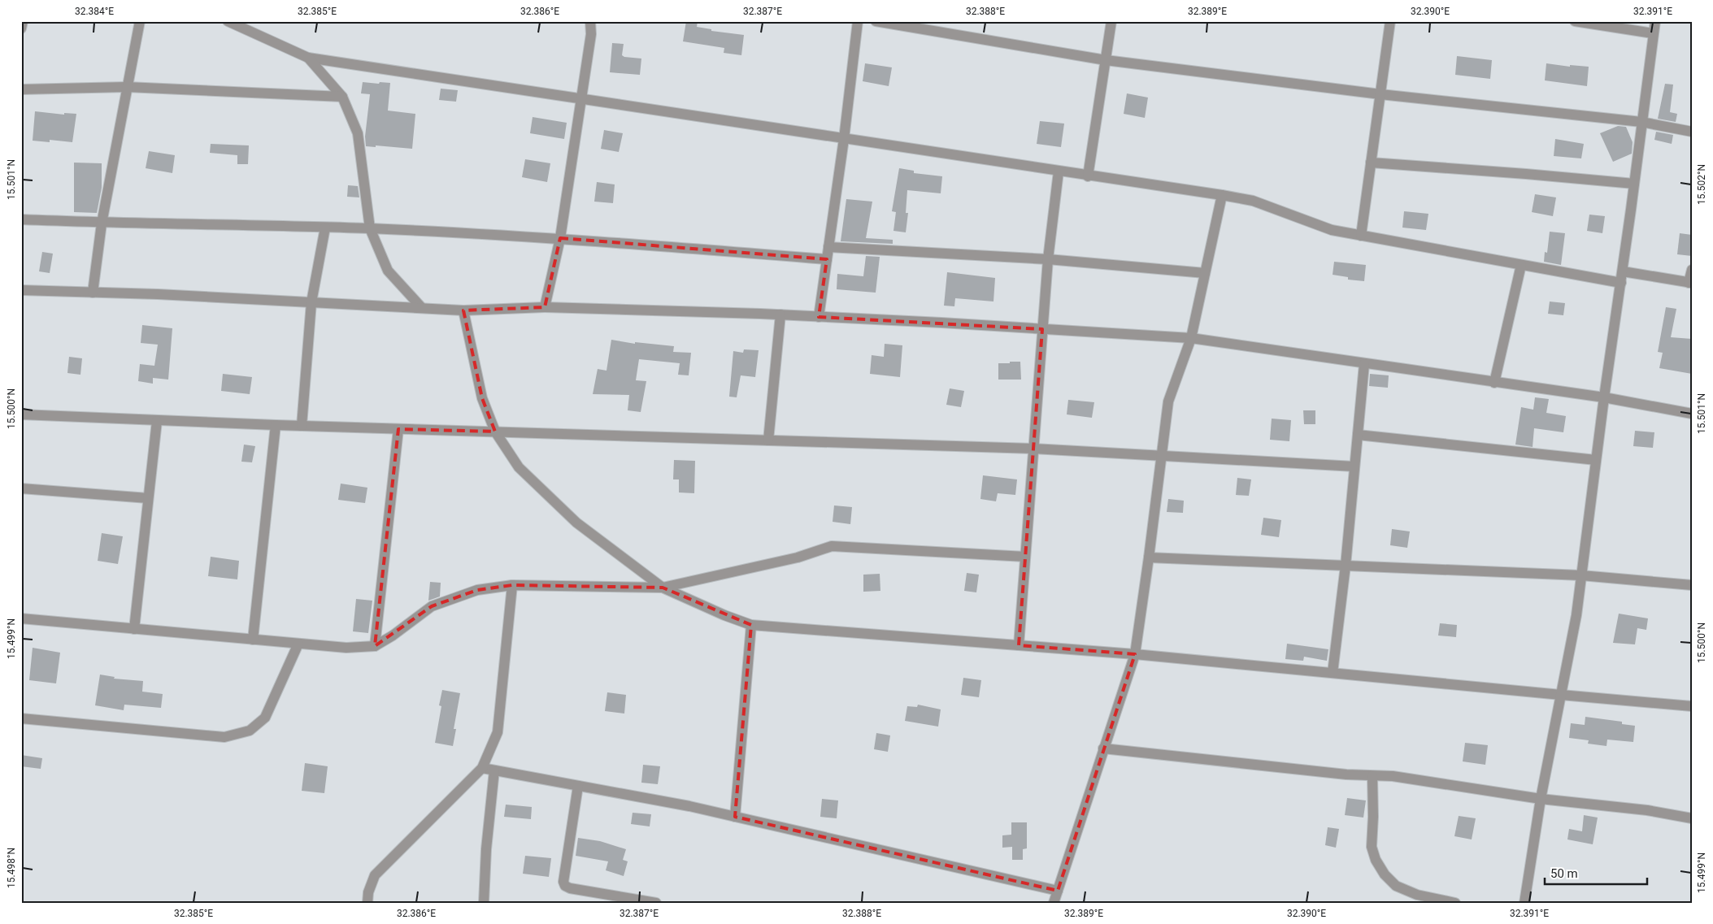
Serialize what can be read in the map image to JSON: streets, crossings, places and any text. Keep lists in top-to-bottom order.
{
  "scale_bar": "50 m",
  "coordinates": [
    "32.384°E",
    "32.385°E",
    "32.386°E",
    "32.387°E",
    "32.388°E",
    "32.389°E",
    "32.390°E",
    "32.391°E",
    "15.501°N",
    "15.502°N",
    "15.500°N",
    "15.499°N",
    "15.498°N"
  ]
}
